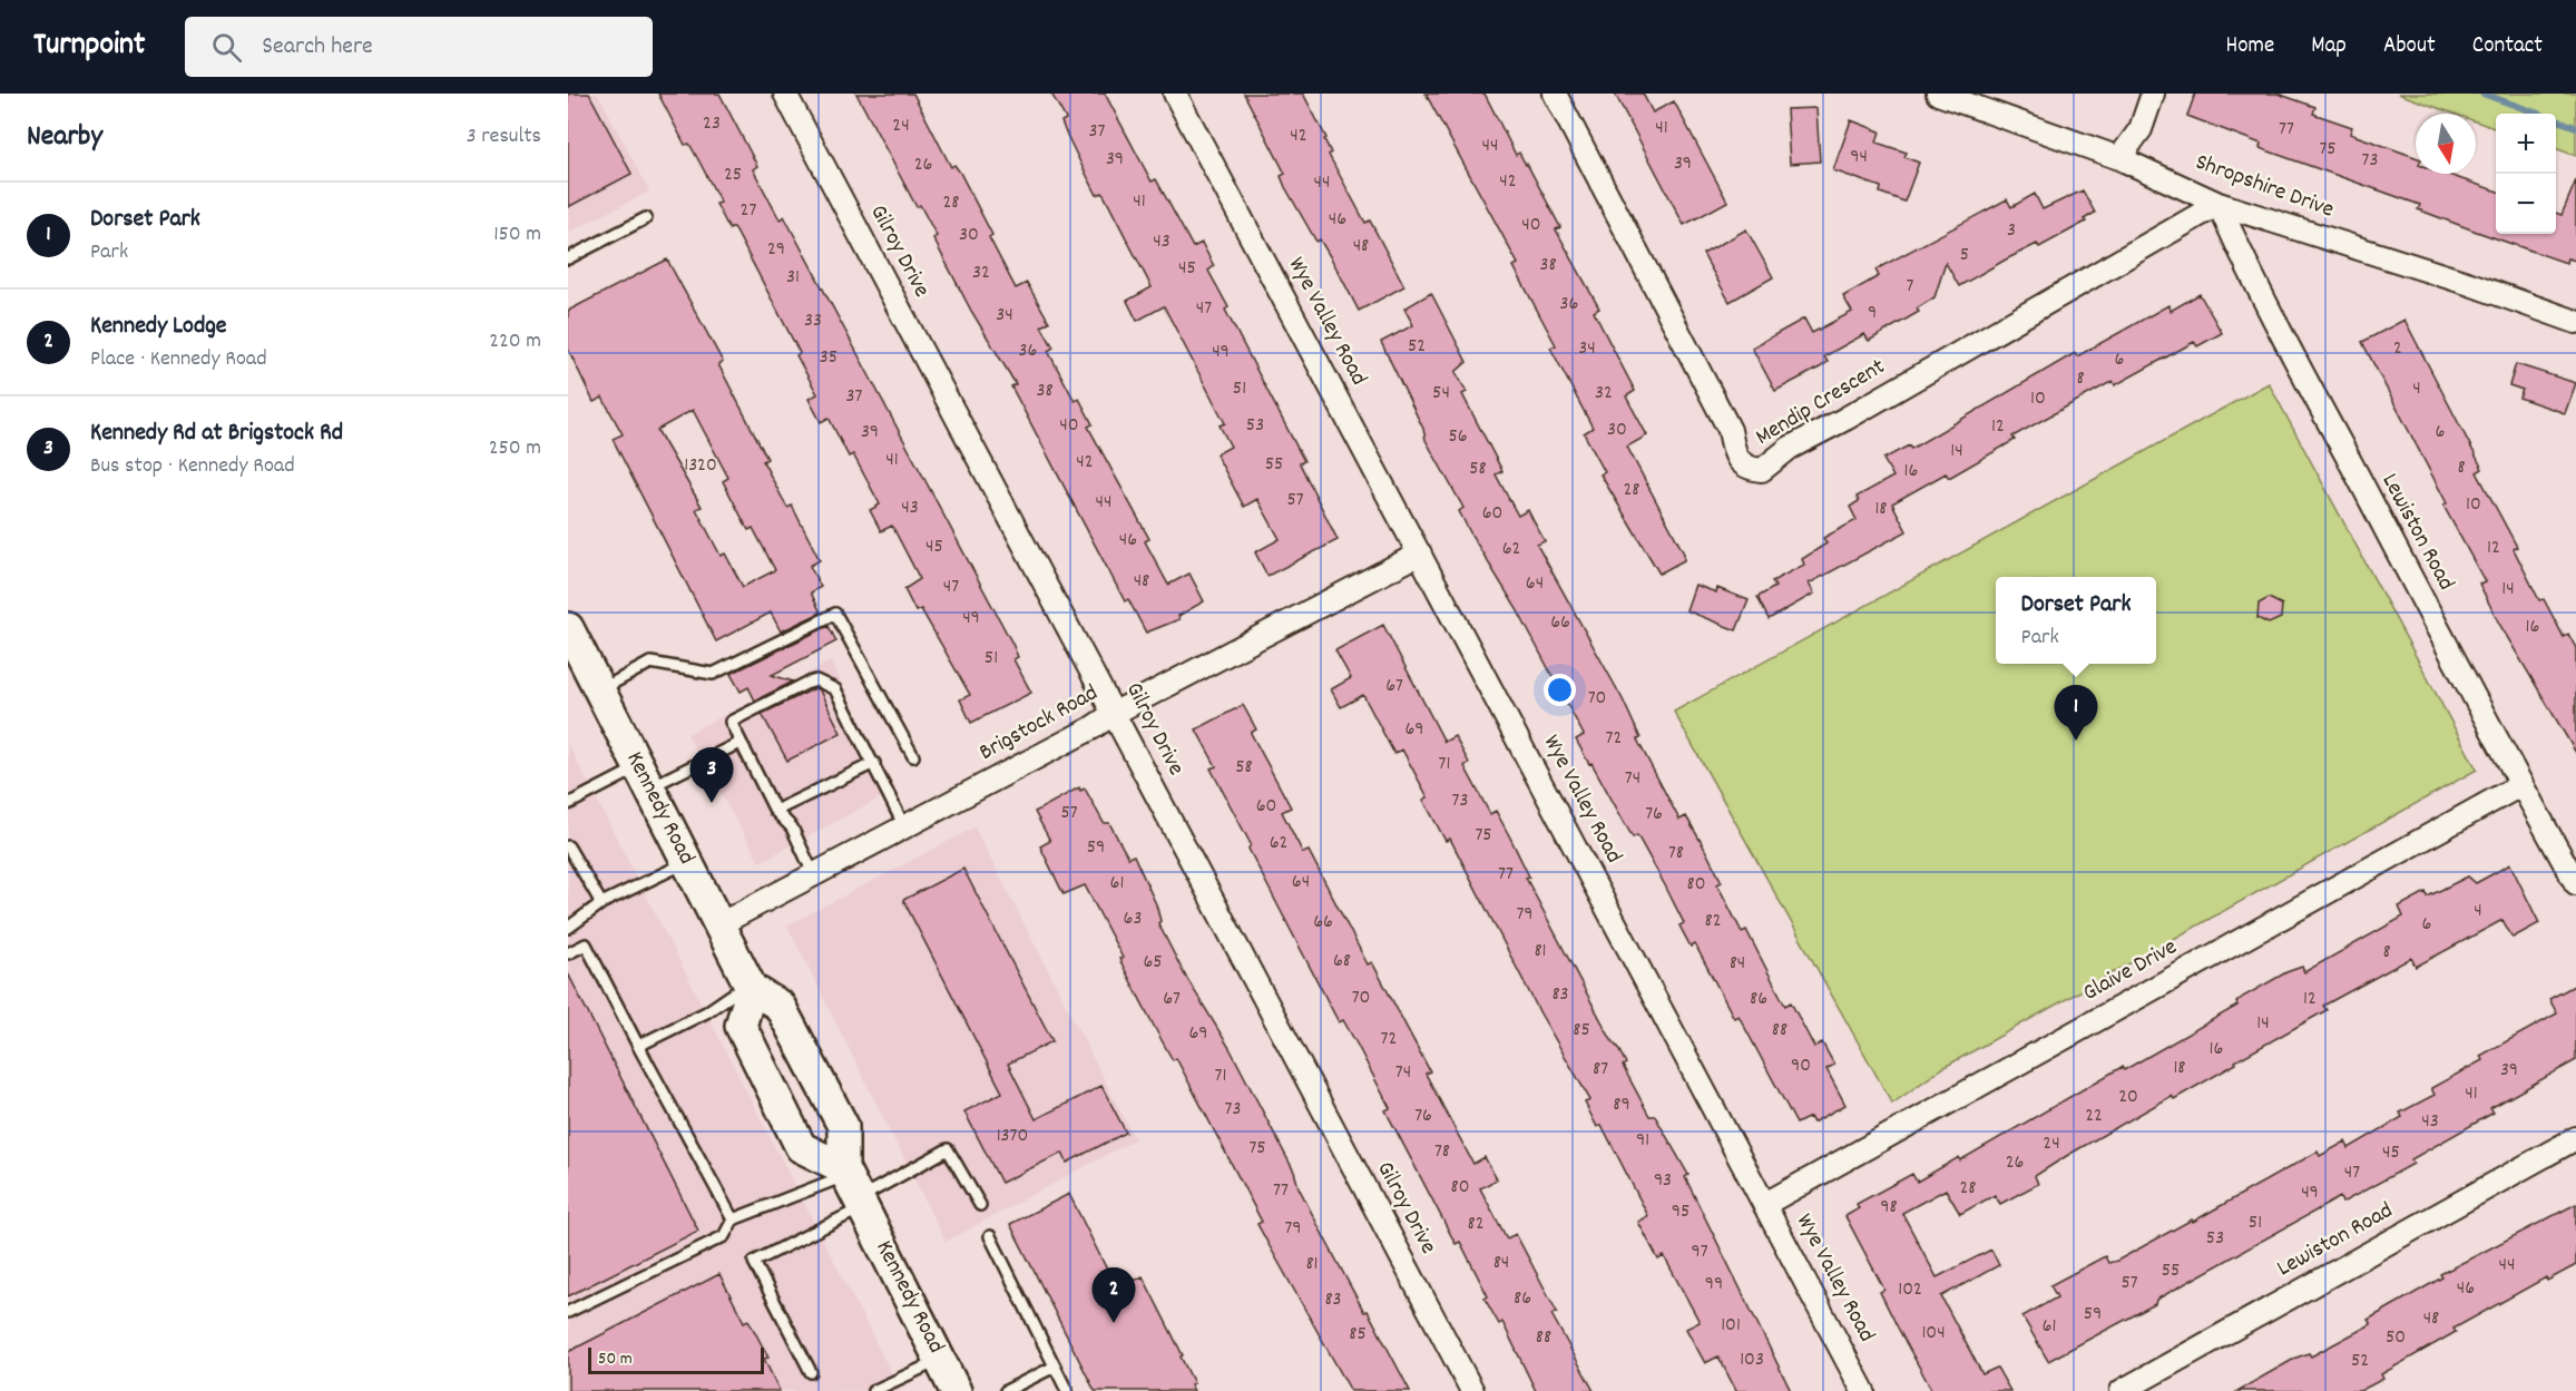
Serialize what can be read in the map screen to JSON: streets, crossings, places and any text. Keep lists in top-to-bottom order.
{
  "streets": {
    "main road": ["Kennedy Road"],
    "street": [
      "Shropshire Drive",
      "Gilroy Drive",
      "Wye Valley Road",
      "Mendip Crescent",
      "Lewiston Road",
      "Brigstock Road",
      "Glaive Drive"
    ]
  },
  "crossings": [
    ["Shropshire Drive", "Mendip Crescent"],
    ["Shropshire Drive", "Lewiston Road"],
    ["Gilroy Drive", "Brigstock Road"],
    ["Wye Valley Road", "Brigstock Road"],
    ["Wye Valley Road", "Glaive Drive"],
    ["Mendip Crescent", "Lewiston Road"],
    ["Lewiston Road", "Glaive Drive"],
    ["Brigstock Road", "Kennedy Road"]
  ],
  "house_numbers": [
    "23",
    "24",
    "41",
    "77",
    "37",
    "42",
    "44",
    "75",
    "94",
    "39",
    "73",
    "39",
    "26",
    "25",
    "42",
    "44",
    "41",
    "28",
    "27",
    "46",
    "40",
    "3",
    "30",
    "43",
    "48",
    "29",
    "5",
    "38",
    "45",
    "32",
    "31",
    "7",
    "36",
    "47",
    "9",
    "34",
    "33",
    "52",
    "34",
    "2",
    "36",
    "49",
    "35",
    "6",
    "8",
    "51",
    "4",
    "38",
    "54",
    "32",
    "37",
    "10",
    "40",
    "53",
    "12",
    "30",
    "39",
    "6",
    "56",
    "14",
    "41",
    "42",
    "55",
    "1320",
    "8",
    "58",
    "16",
    "28",
    "57",
    "44",
    "10",
    "43",
    "18",
    "60",
    "46",
    "45",
    "12",
    "62",
    "48",
    "64",
    "47",
    "14",
    "49",
    "66",
    "16",
    "51",
    "67",
    "70",
    "69",
    "72",
    "71",
    "58",
    "74",
    "73",
    "60",
    "57",
    "76",
    "75",
    "62",
    "59",
    "78",
    "77",
    "64",
    "61",
    "80",
    "4",
    "79",
    "63",
    "82",
    "66",
    "6",
    "81",
    "8",
    "68",
    "65",
    "84",
    "83",
    "70",
    "67",
    "86",
    "12",
    "14",
    "85",
    "88",
    "69",
    "72",
    "16",
    "90",
    "18",
    "87",
    "39",
    "74",
    "71",
    "41",
    "20",
    "89",
    "73",
    "76",
    "22",
    "43",
    "1370",
    "91",
    "24",
    "75",
    "78",
    "45",
    "26",
    "47",
    "93",
    "80",
    "28",
    "77",
    "49",
    "98",
    "95",
    "51",
    "82",
    "79",
    "53",
    "97",
    "84",
    "81",
    "44",
    "55",
    "57",
    "99",
    "46",
    "102",
    "86",
    "83",
    "59",
    "48",
    "101",
    "61",
    "104",
    "85",
    "88",
    "50",
    "103",
    "52"
  ],
  "scale_bar": "50 m",
  "north": "bottom",
  "page": {
    "header": "Turnpoint",
    "search": "Search here",
    "nav": [
      "Home",
      "Map",
      "About",
      "Contact"
    ],
    "heading": ["Nearby", "3 results"],
    "map_buttons": ["+", "−"],
    "list": [
      {
        "mark": "1",
        "name": "Dorset Park",
        "note": "Park",
        "value": "150 m"
      },
      {
        "mark": "2",
        "name": "Kennedy Lodge",
        "note": "Place · Kennedy Road",
        "value": "220 m"
      },
      {
        "mark": "3",
        "name": "Kennedy Rd at Brigstock Rd",
        "note": "Bus stop · Kennedy Road",
        "value": "250 m"
      }
    ],
    "popup": ["Dorset Park", "Park"],
    "pins": ["1", "3", "2"],
    "scale": "50 m"
  }
}
